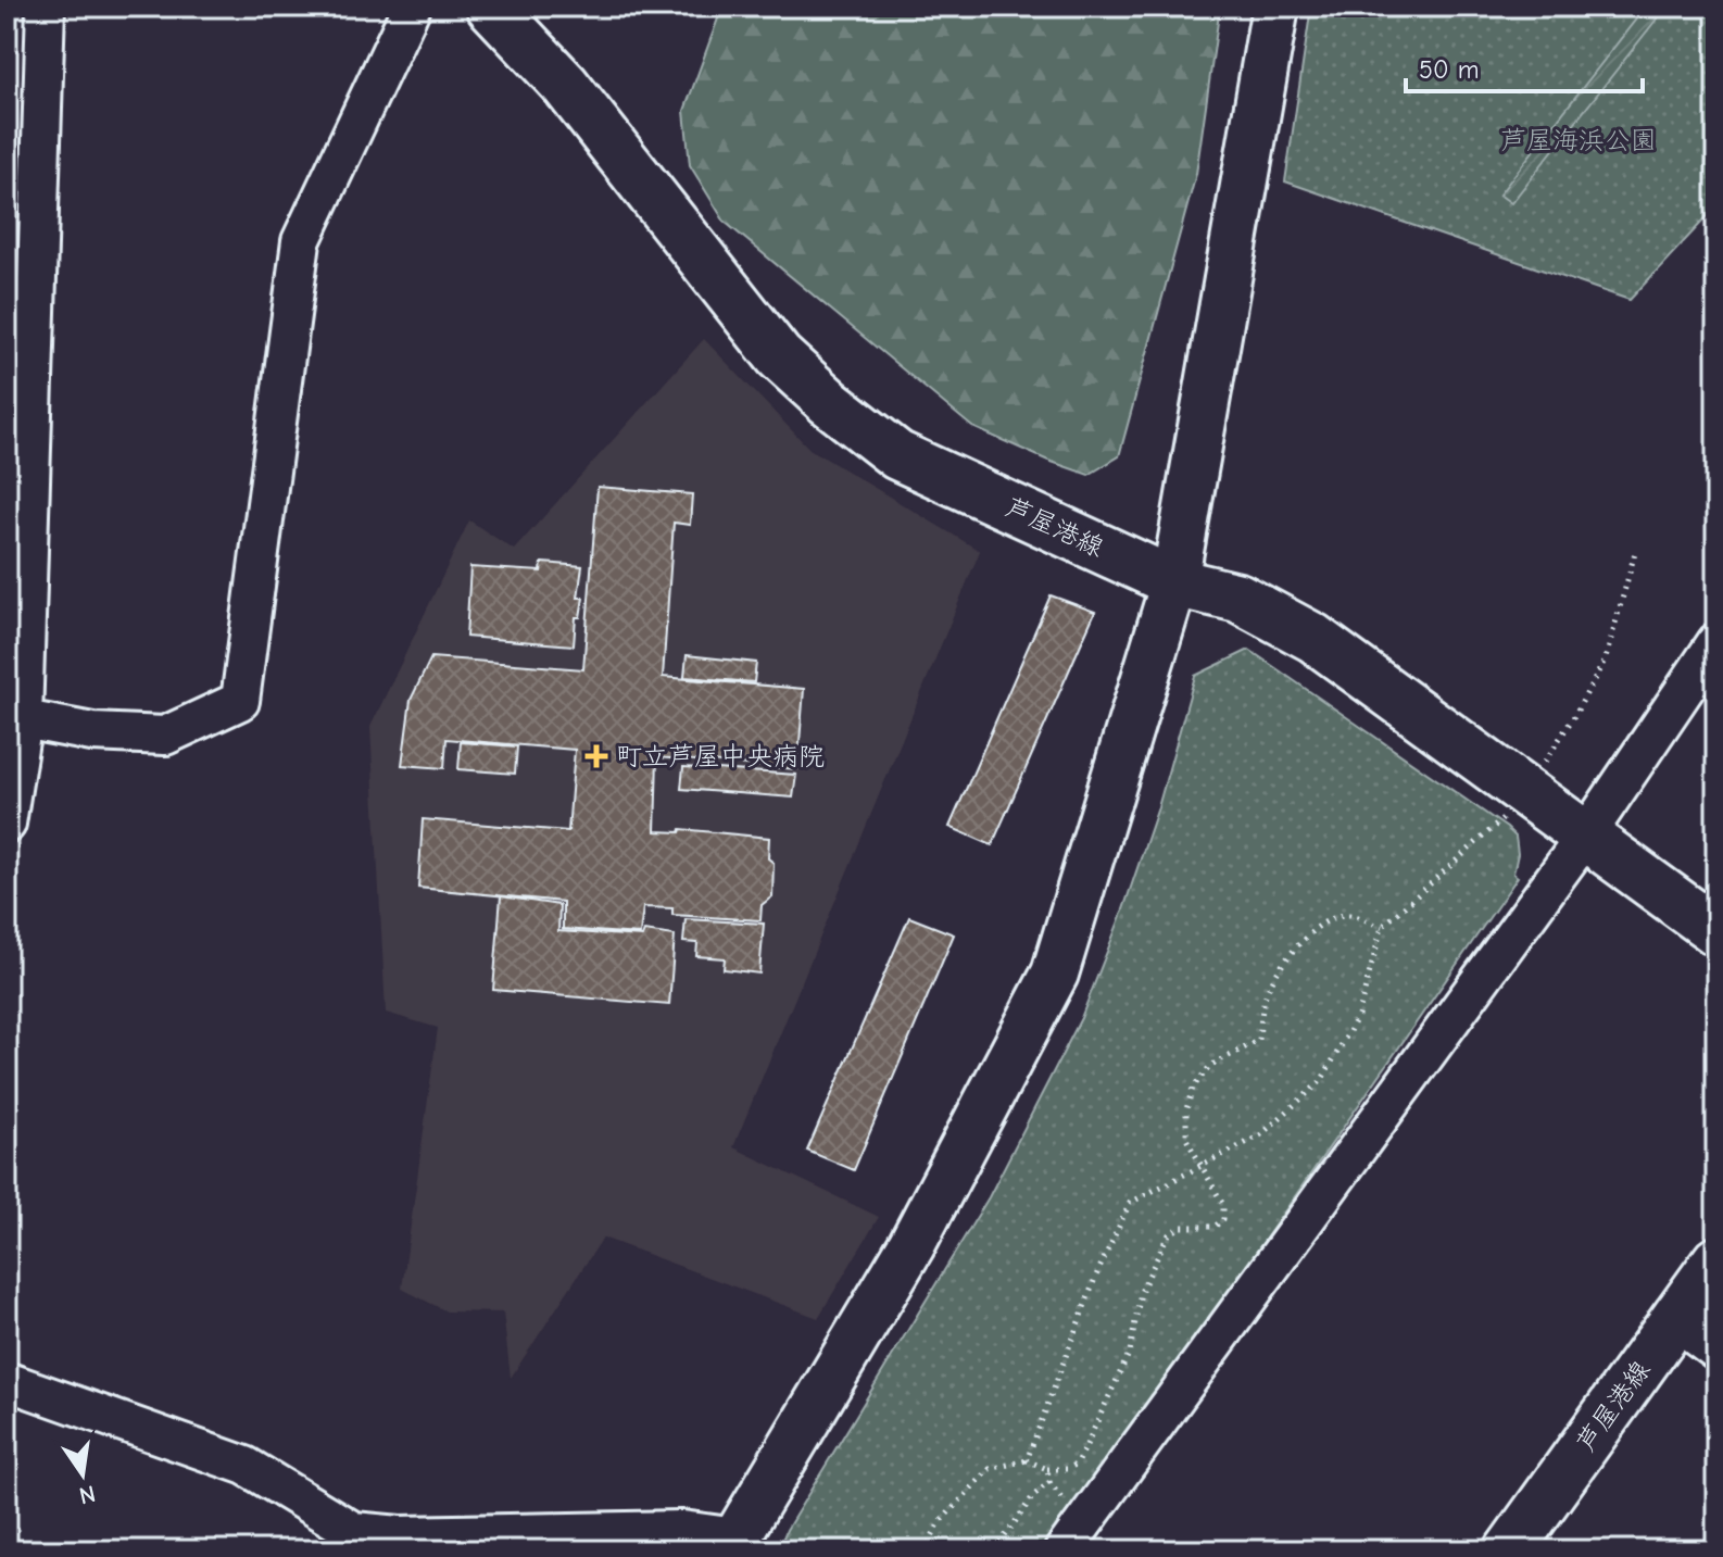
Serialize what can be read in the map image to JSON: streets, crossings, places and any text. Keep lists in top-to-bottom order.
{
  "streets": {
    "main road": ["芦屋港線"]
  },
  "parks": ["芦屋海浜公園"],
  "places": {
    "health": ["町立芦屋中央病院"]
  },
  "scale_bar": "50 m",
  "north": "bottom"
}
